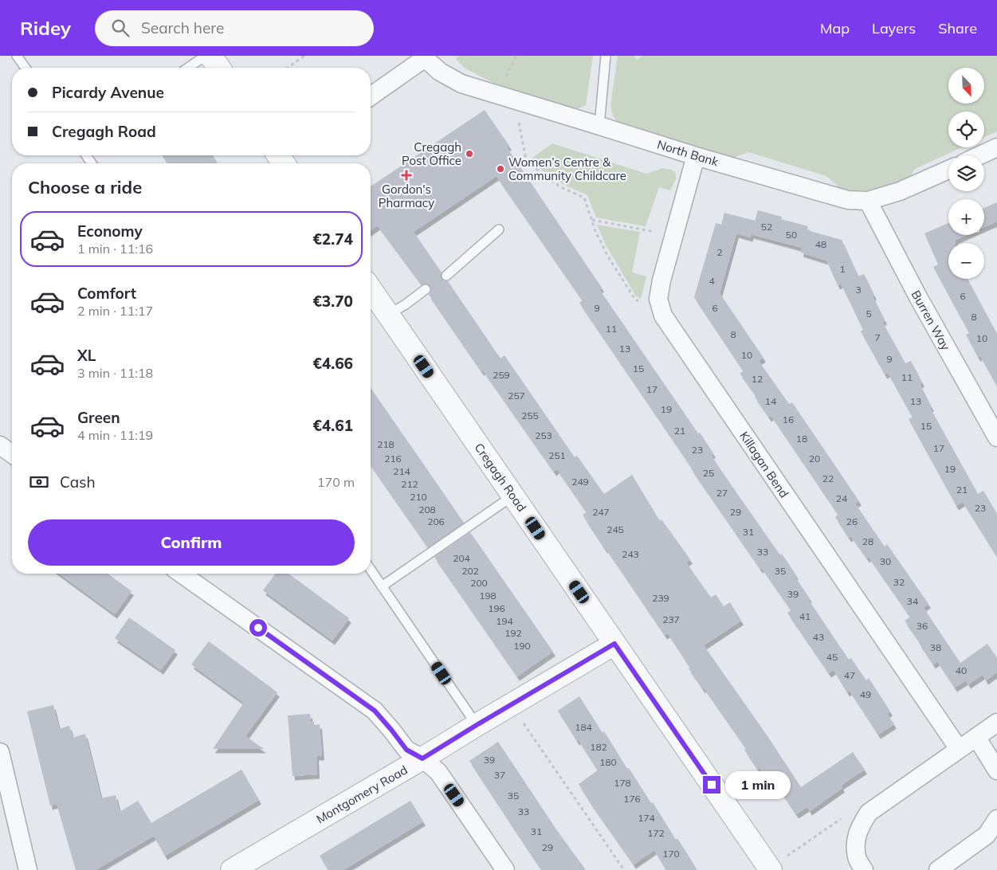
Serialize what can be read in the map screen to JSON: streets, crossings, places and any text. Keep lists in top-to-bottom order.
{
  "streets": {
    "street": [
      "North Bank",
      "Burren Way",
      "Killagan Bend",
      "Cregagh Road",
      "Montgomery Road"
    ]
  },
  "crossings": [
    ["North Bank", "Burren Way"],
    ["North Bank", "Killagan Bend"],
    ["Cregagh Road", "Montgomery Road"]
  ],
  "places": {
    "other": ["Cregagh Post Office", "Women’s Centre & Community Childcare"],
    "health": ["Gordon's Pharmacy"]
  },
  "house_numbers": [
    "52",
    "50",
    "48",
    "2",
    "1",
    "4",
    "3",
    "6",
    "9",
    "6",
    "5",
    "8",
    "11",
    "8",
    "7",
    "10",
    "13",
    "10",
    "9",
    "15",
    "259",
    "11",
    "12",
    "17",
    "257",
    "14",
    "13",
    "19",
    "255",
    "16",
    "15",
    "21",
    "253",
    "18",
    "218",
    "17",
    "23",
    "251",
    "216",
    "20",
    "19",
    "214",
    "25",
    "22",
    "249",
    "212",
    "21",
    "27",
    "210",
    "24",
    "23",
    "208",
    "247",
    "29",
    "206",
    "26",
    "245",
    "31",
    "28",
    "33",
    "243",
    "204",
    "30",
    "202",
    "35",
    "32",
    "200",
    "39",
    "198",
    "239",
    "34",
    "196",
    "41",
    "237",
    "194",
    "36",
    "192",
    "43",
    "190",
    "38",
    "45",
    "40",
    "47",
    "49",
    "184",
    "182",
    "39",
    "180",
    "37",
    "178",
    "35",
    "176",
    "33",
    "174",
    "31",
    "172",
    "29",
    "170"
  ],
  "north": "bottom right",
  "page": {
    "header": "Ridey",
    "search": "Search here",
    "nav": ["Map", "Layers", "Share"],
    "map_buttons": ["+", "−"],
    "banner": ["Picardy Avenue", "Cregagh Road"],
    "heading": "Choose a ride",
    "list": [
      {
        "name": "Economy",
        "note": "1 min · 11:16",
        "value": "€2.74"
      },
      {
        "name": "Comfort",
        "note": "2 min · 11:17",
        "value": "€3.70"
      },
      {
        "name": "XL",
        "note": "3 min · 11:18",
        "value": "€4.66"
      },
      {
        "name": "Green",
        "note": "4 min · 11:19",
        "value": "€4.61"
      }
    ],
    "pay": ["Cash", "170 m"],
    "buttons": "Confirm",
    "bubble": "1 min"
  }
}
